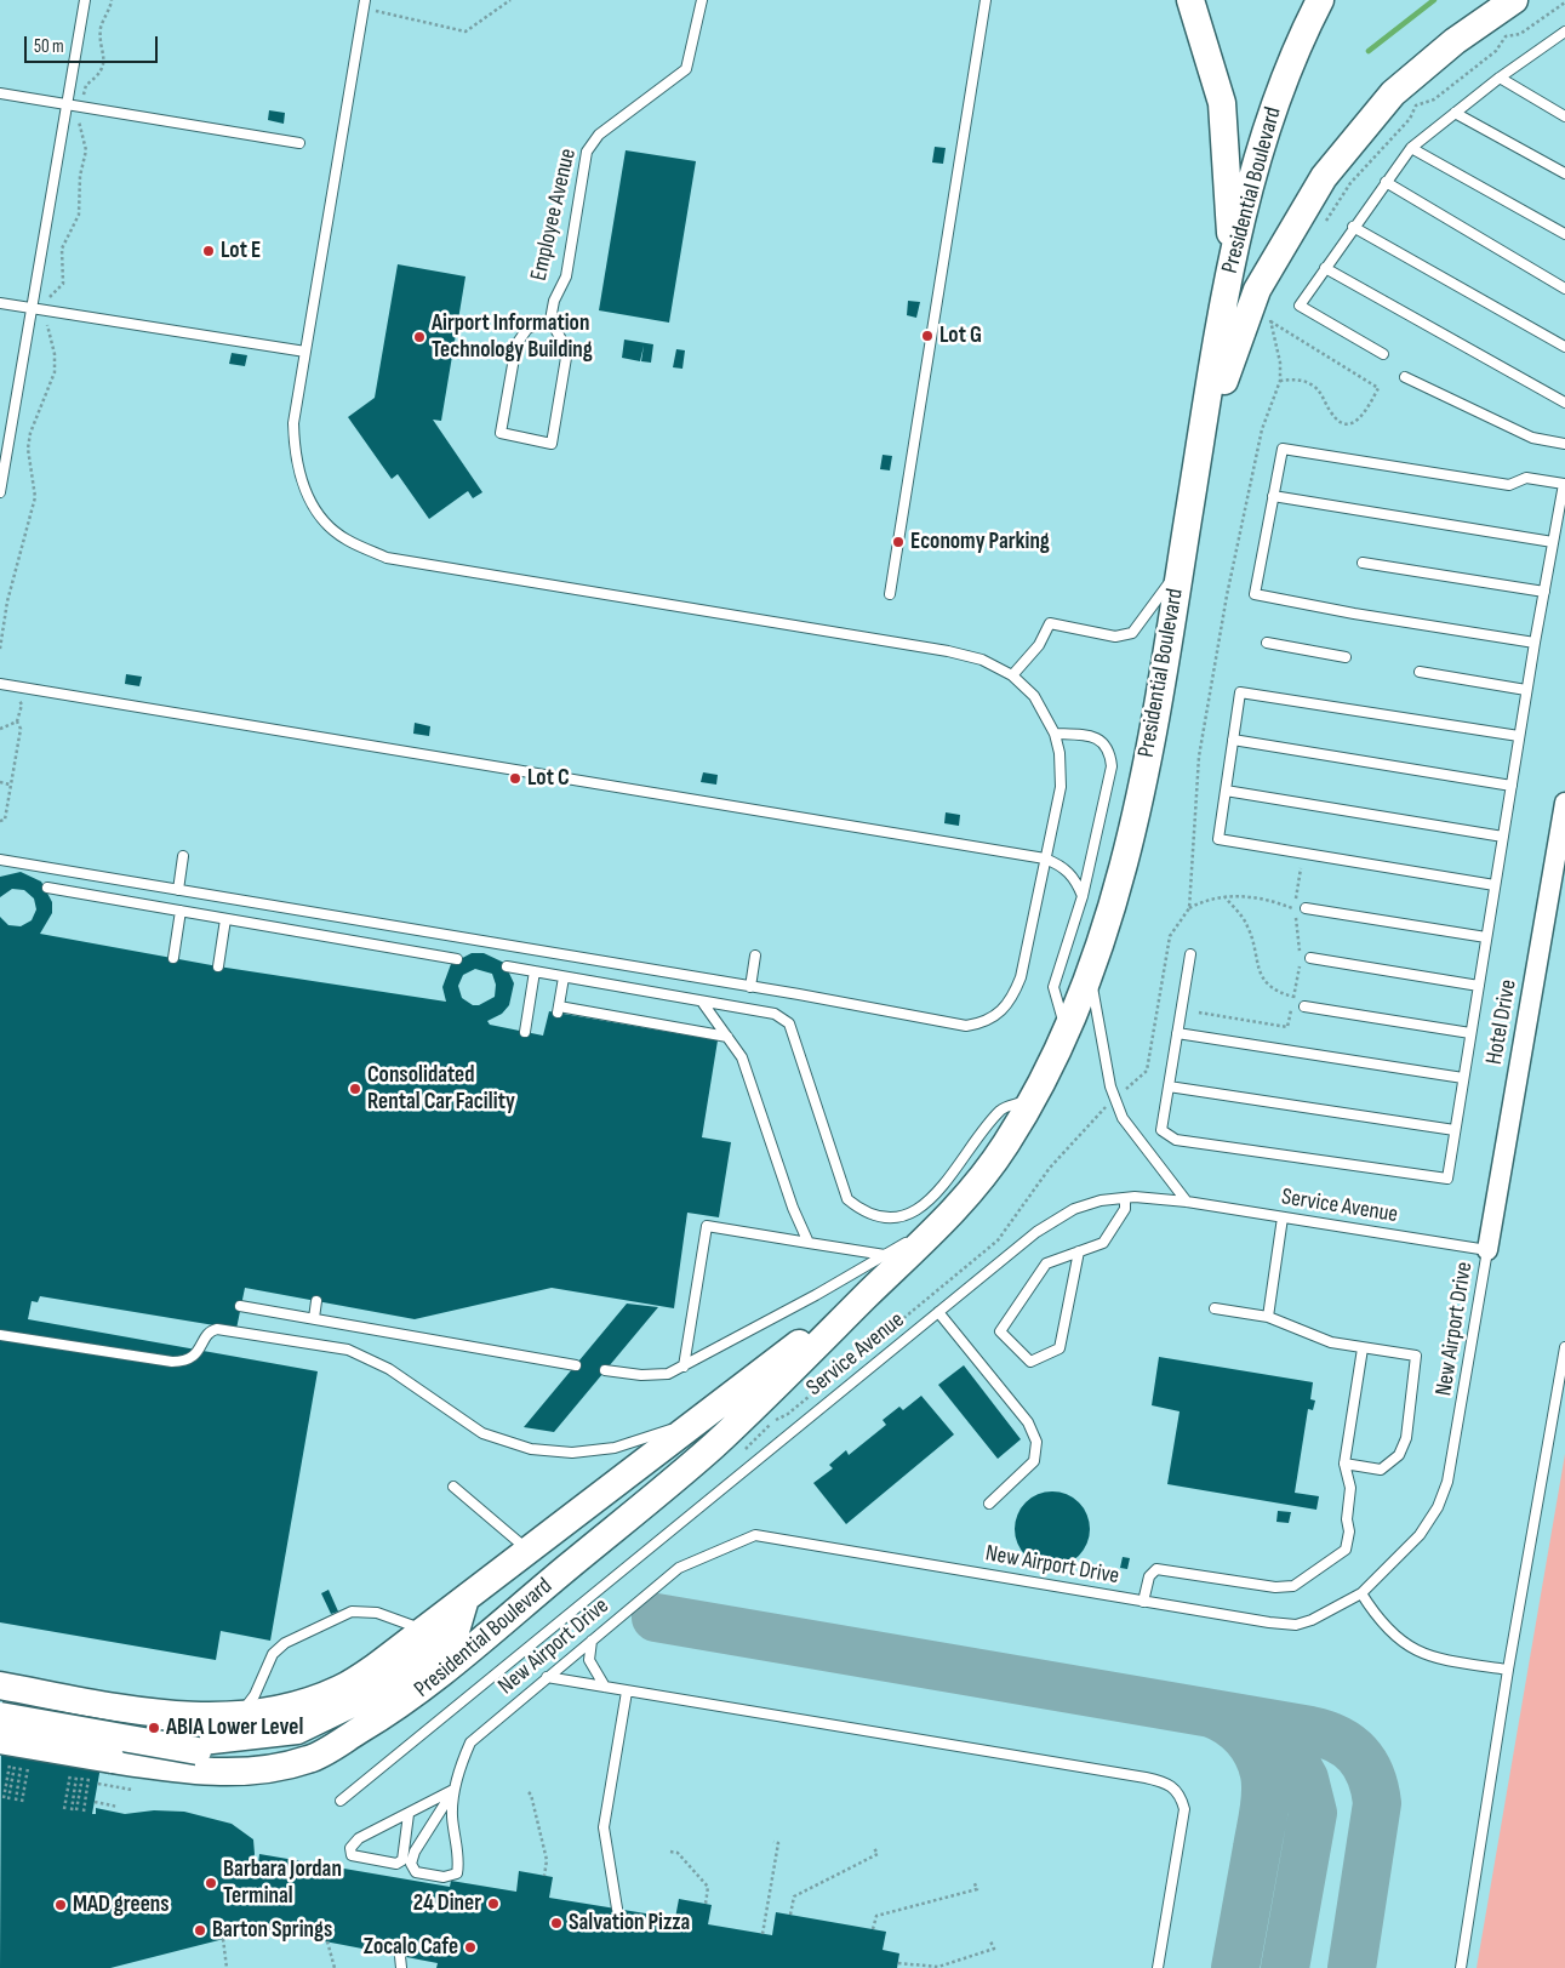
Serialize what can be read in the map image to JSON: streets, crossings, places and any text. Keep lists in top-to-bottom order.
{
  "streets": {
    "main road": ["Presidential Boulevard"],
    "street": ["Hotel Drive"],
    "lane": ["Employee Avenue", "Service Avenue", "New Airport Drive"]
  },
  "crossings": [
    ["Hotel Drive", "Service Avenue"],
    ["Hotel Drive", "New Airport Drive"],
    ["Service Avenue", "New Airport Drive"]
  ],
  "places": [
    "Lot E",
    "Lot G",
    "Airport Information Technology Building",
    "Economy Parking",
    "Lot C",
    "Consolidated Rental Car Facility",
    "ABIA Lower Level",
    "Barbara Jordan Terminal",
    "24 Diner",
    "MAD greens",
    "Salvation Pizza",
    "Barton Springs",
    "Zocalo Cafe"
  ],
  "scale_bar": "50 m"
}
